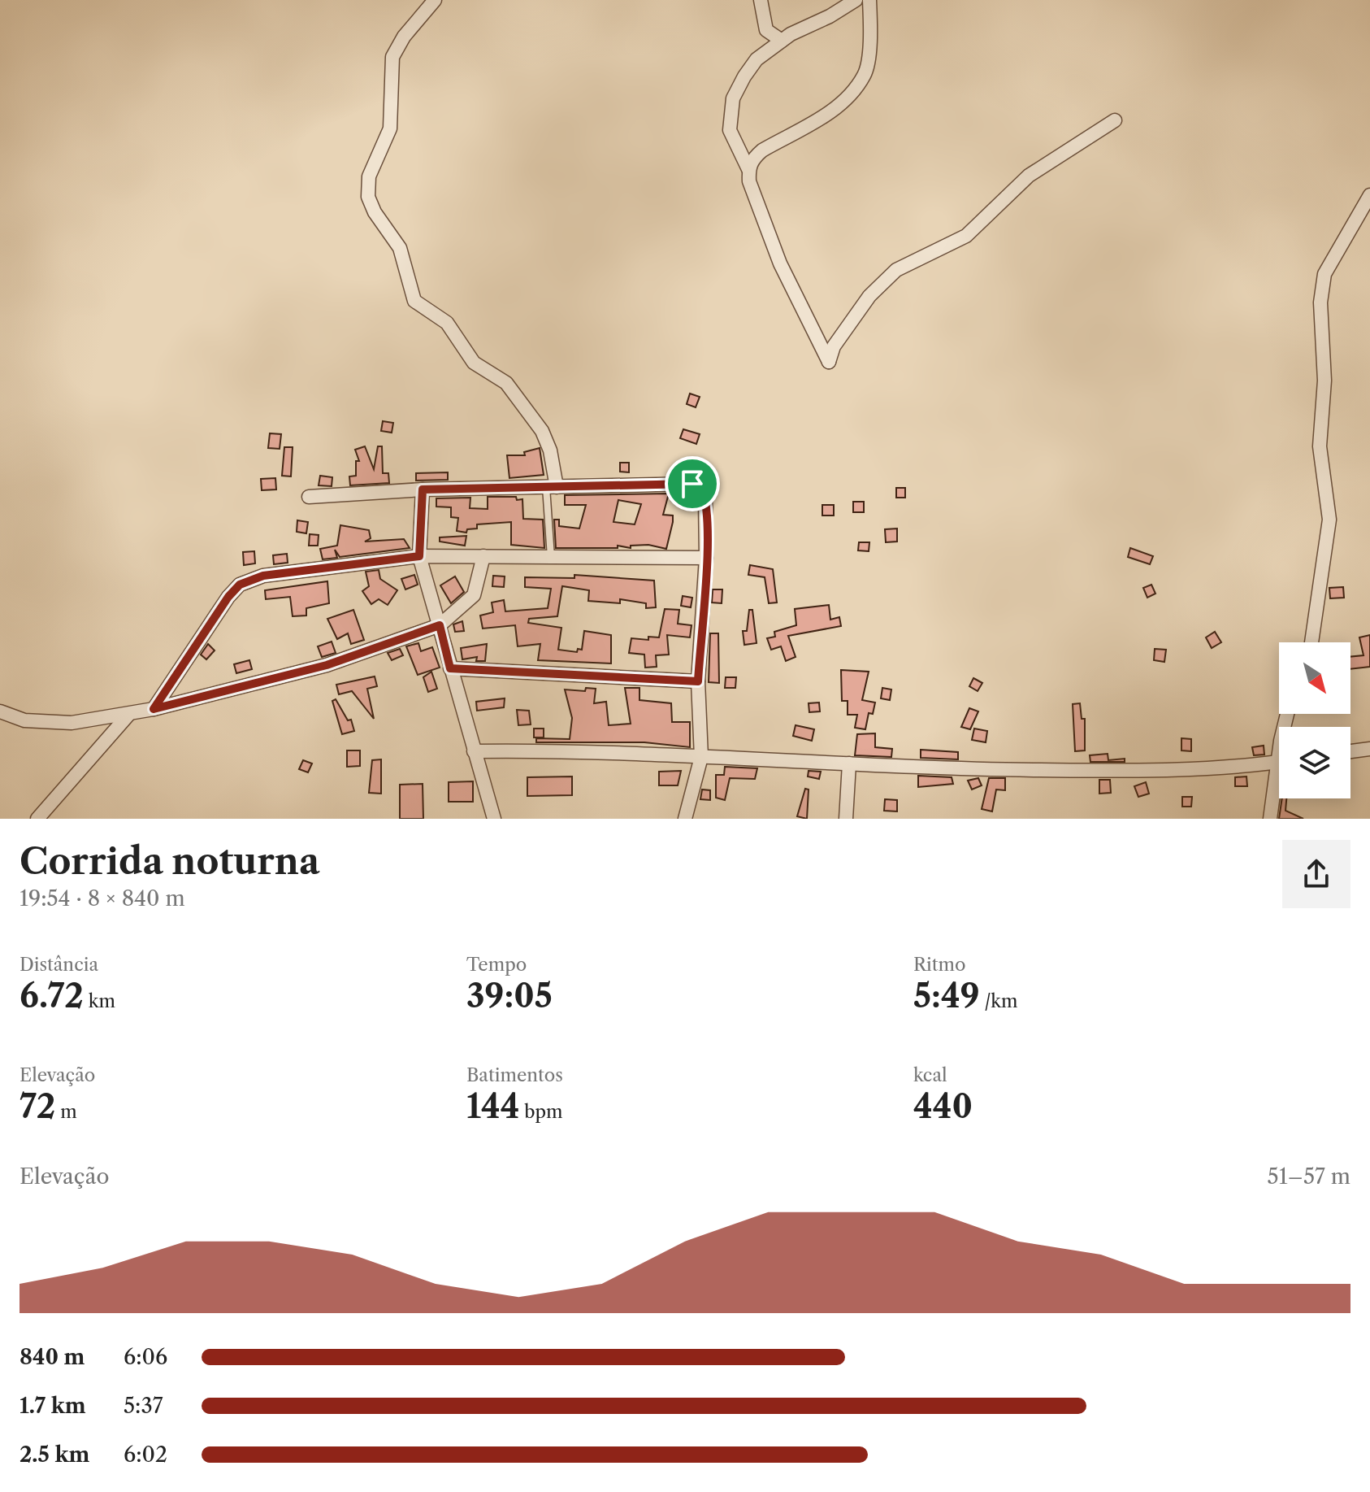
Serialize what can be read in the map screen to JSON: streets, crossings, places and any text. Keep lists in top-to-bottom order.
{
  "north": "bottom right",
  "page": {
    "heading": ["Corrida noturna", "19:54 · 8 × 840 m"],
    "stats": [
      ["Distância", "6.72 km"],
      ["Tempo", "39:05"],
      ["Ritmo", "5:49 /km"],
      ["Elevação", "72 m"],
      ["Batimentos", "144 bpm"],
      ["kcal", "440"]
    ],
    "chart": ["Elevação", "51–57 m"],
    "list": [
      {
        "name": "840 m",
        "note": "6:06"
      },
      {
        "name": "1.7 km",
        "note": "5:37"
      },
      {
        "name": "2.5 km",
        "note": "6:02"
      }
    ]
  }
}
